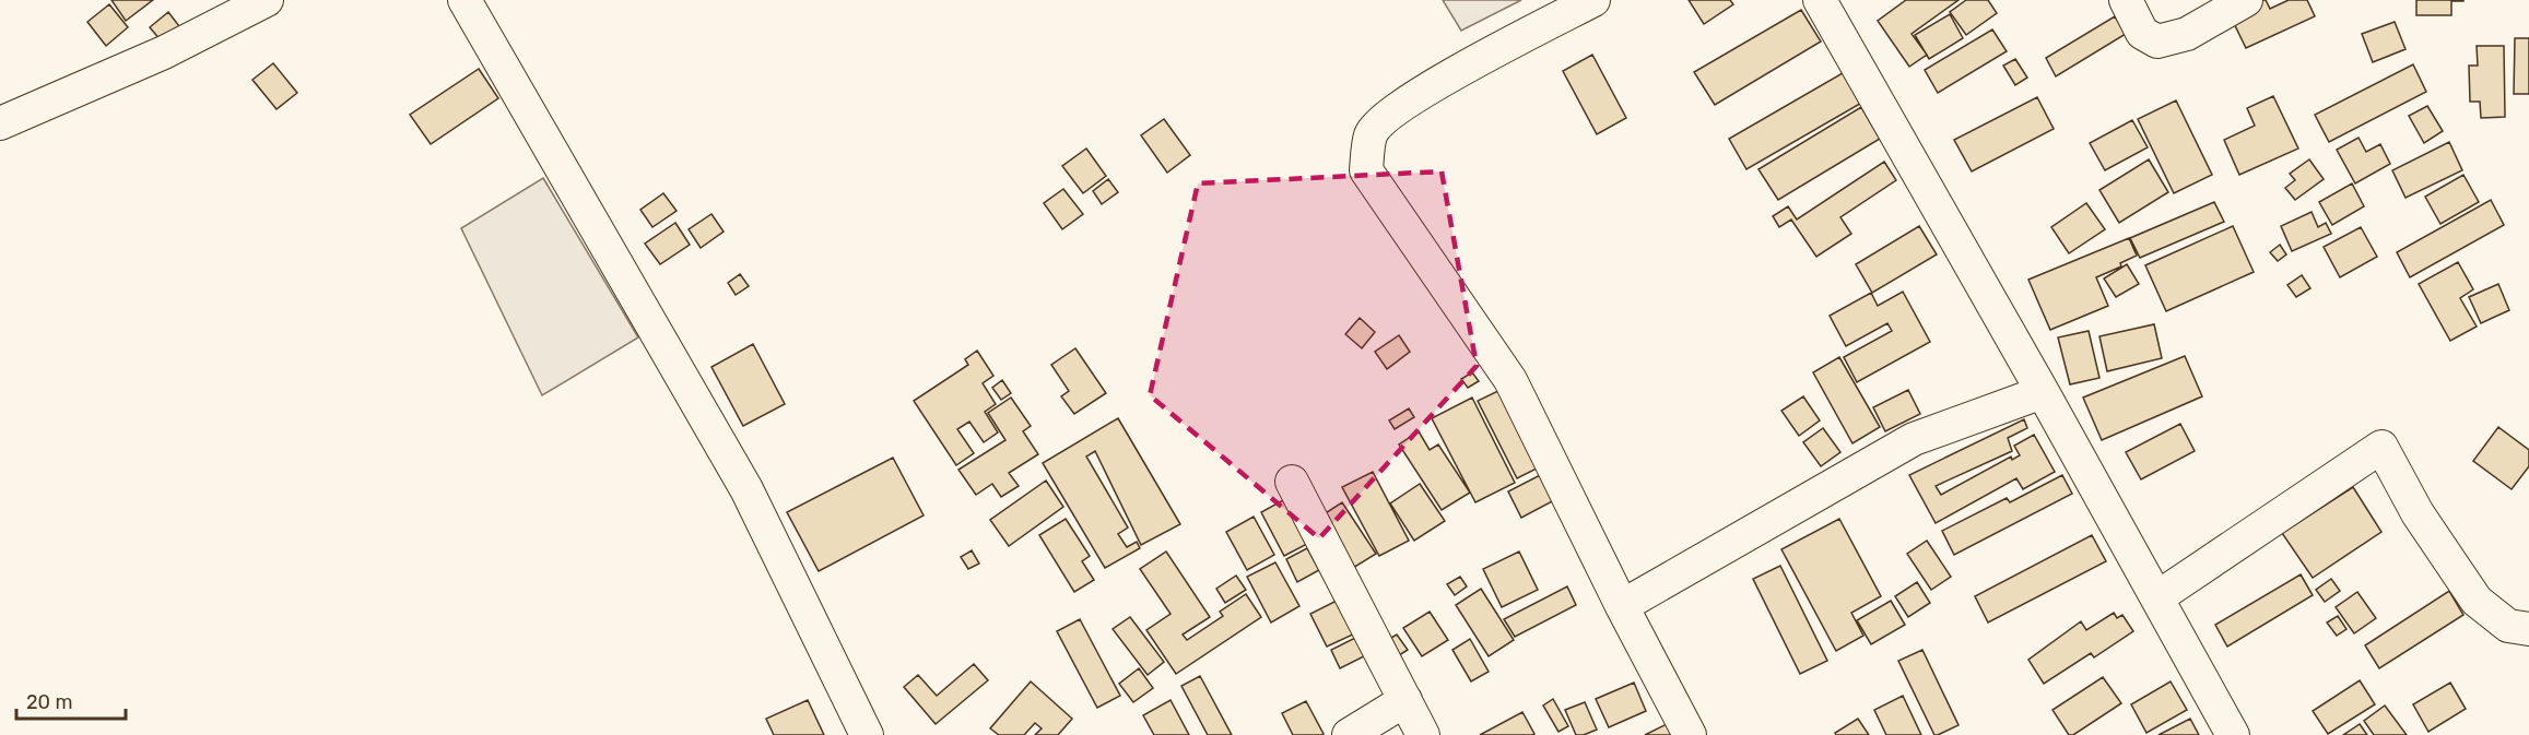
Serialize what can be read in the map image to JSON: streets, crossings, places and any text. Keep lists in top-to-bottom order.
{
  "scale_bar": "20 m"
}
